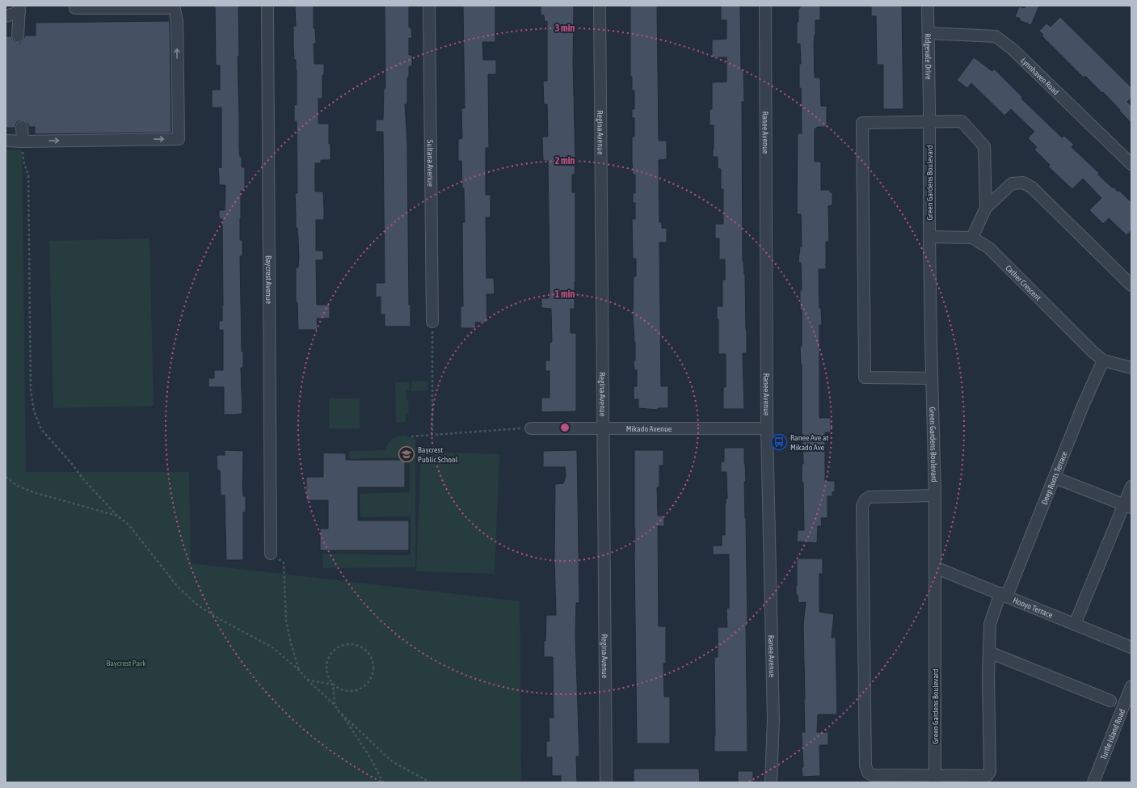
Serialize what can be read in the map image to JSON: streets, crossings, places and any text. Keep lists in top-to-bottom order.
{
  "streets": {
    "street": [
      "Ridgevale Drive",
      "Lynnhaven Road",
      "Regina Avenue",
      "Ranee Avenue",
      "Sultana Avenue",
      "Green Gardens Boulevard",
      "Baycrest Avenue",
      "Cather Crescent",
      "Mikado Avenue",
      "Deep Roots Terrace",
      "Hooyo Terrace",
      "Turtle Island Road"
    ]
  },
  "crossings": [
    ["Ridgevale Drive", "Lynnhaven Road"],
    ["Ridgevale Drive", "Green Gardens Boulevard"],
    ["Regina Avenue", "Mikado Avenue"],
    ["Ranee Avenue", "Mikado Avenue"],
    ["Green Gardens Boulevard", "Deep Roots Terrace"],
    ["Green Gardens Boulevard", "Hooyo Terrace"],
    ["Cather Crescent", "Deep Roots Terrace"],
    ["Deep Roots Terrace", "Hooyo Terrace"]
  ],
  "parks": ["Baycrest Park"],
  "places": {
    "bus stop": ["Ranee Ave at Mikado Ave"],
    "school or university": ["Baycrest Public School"]
  },
  "rings": ["3 min", "2 min", "1 min"]
}
